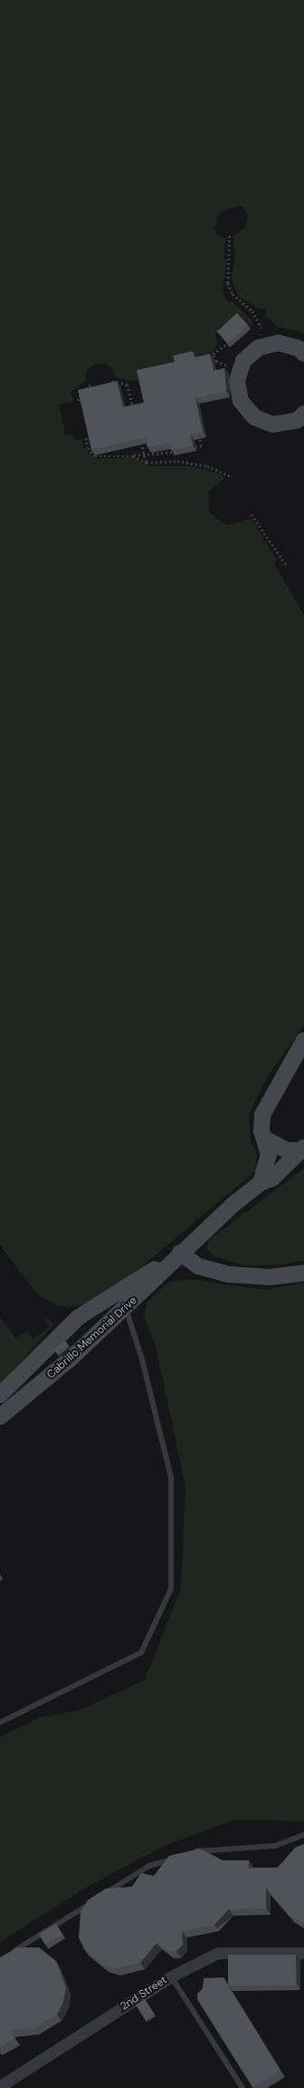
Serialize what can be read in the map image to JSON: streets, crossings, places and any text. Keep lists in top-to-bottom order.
{
  "streets": {
    "street": ["Cabrillo Memorial Drive", "2nd Street"]
  }
}
